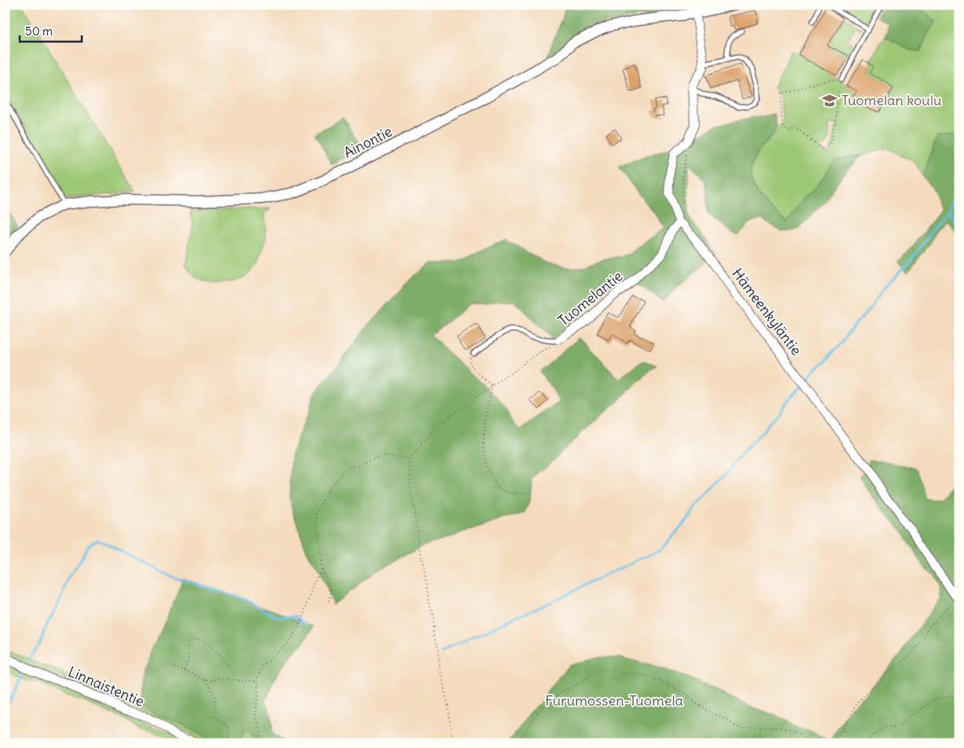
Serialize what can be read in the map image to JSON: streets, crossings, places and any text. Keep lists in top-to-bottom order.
{
  "streets": {
    "street": [
      "Ainontie",
      "Tuomelantie",
      "Hämeenkyläntie",
      "Linnaistentie"
    ]
  },
  "crossings": [
    ["Tuomelantie", "Hämeenkyläntie"]
  ],
  "parks": ["Furumossen-Tuomela"],
  "places": {
    "school or university": ["Tuomelan koulu"]
  },
  "scale_bar": "50 m"
}
